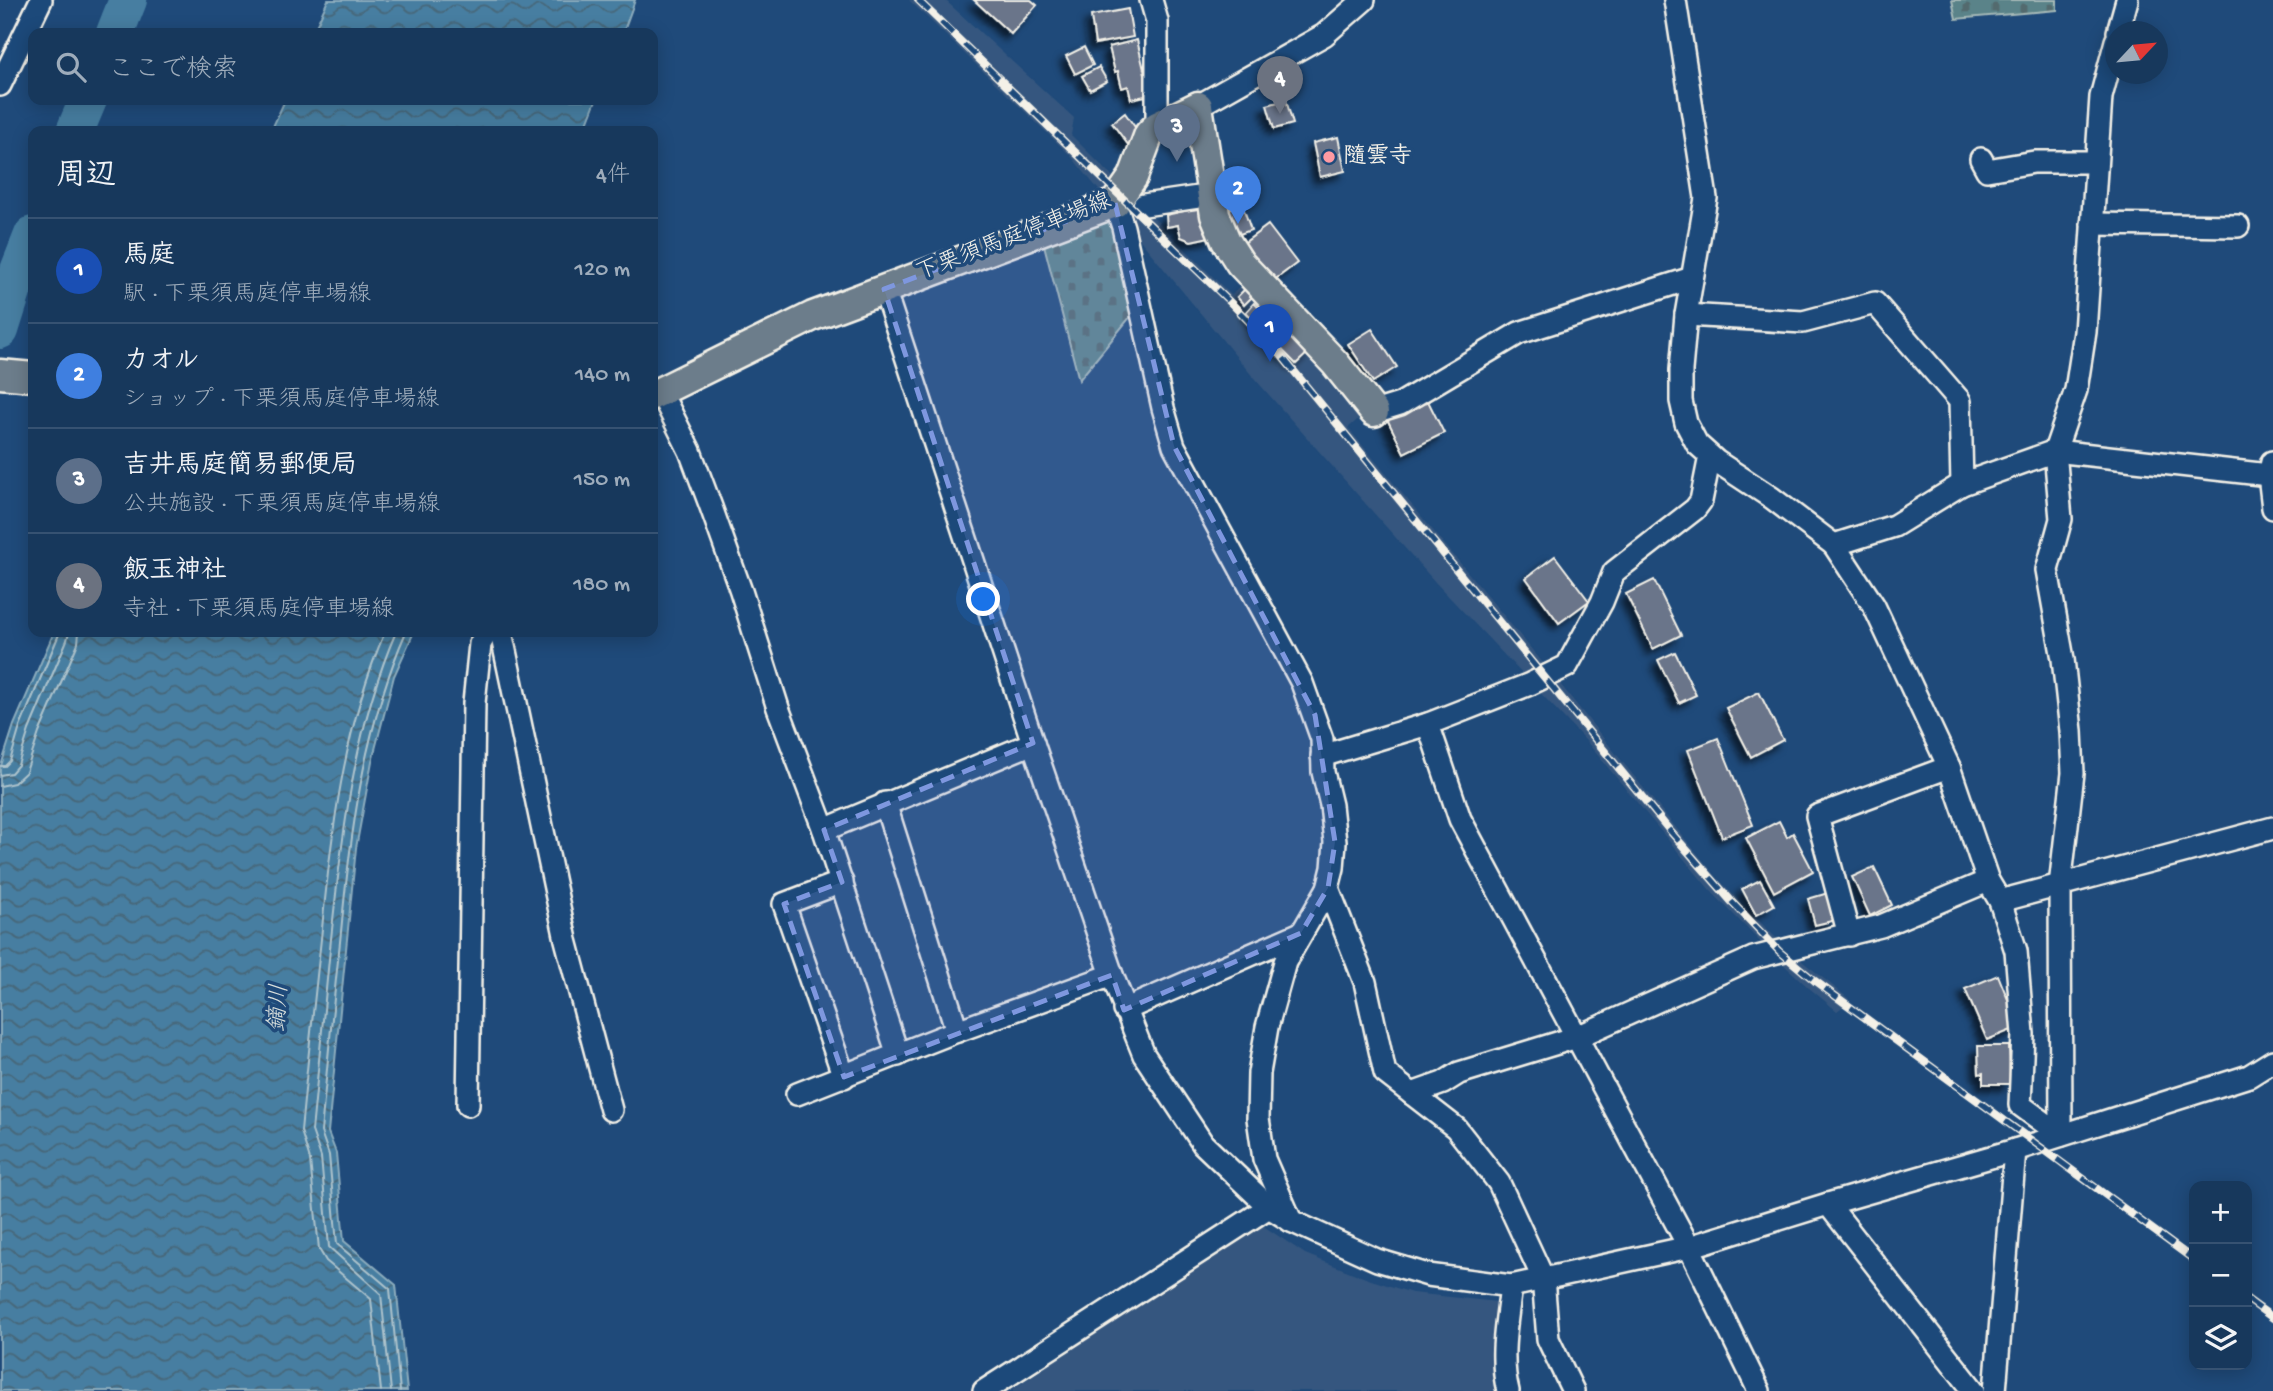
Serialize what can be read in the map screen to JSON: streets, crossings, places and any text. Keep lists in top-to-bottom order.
{
  "streets": {
    "main road": ["下栗須馬庭停車場線"]
  },
  "water": ["鏑川"],
  "places": ["隨雲寺"],
  "north": "top right",
  "page": {
    "search": "ここで検索",
    "pins": [
      "4",
      "3",
      "2",
      "1"
    ],
    "heading": ["周辺", "4件"],
    "list": [
      {
        "mark": "1",
        "name": "馬庭",
        "note": "駅 · 下栗須馬庭停車場線",
        "value": "120 m"
      },
      {
        "mark": "2",
        "name": "カオル",
        "note": "ショップ · 下栗須馬庭停車場線",
        "value": "140 m"
      },
      {
        "mark": "3",
        "name": "吉井馬庭簡易郵便局",
        "note": "公共施設 · 下栗須馬庭停車場線",
        "value": "150 m"
      },
      {
        "mark": "4",
        "name": "飯玉神社",
        "note": "寺社 · 下栗須馬庭停車場線",
        "value": "180 m"
      }
    ],
    "map_buttons": ["+", "−"]
  }
}
